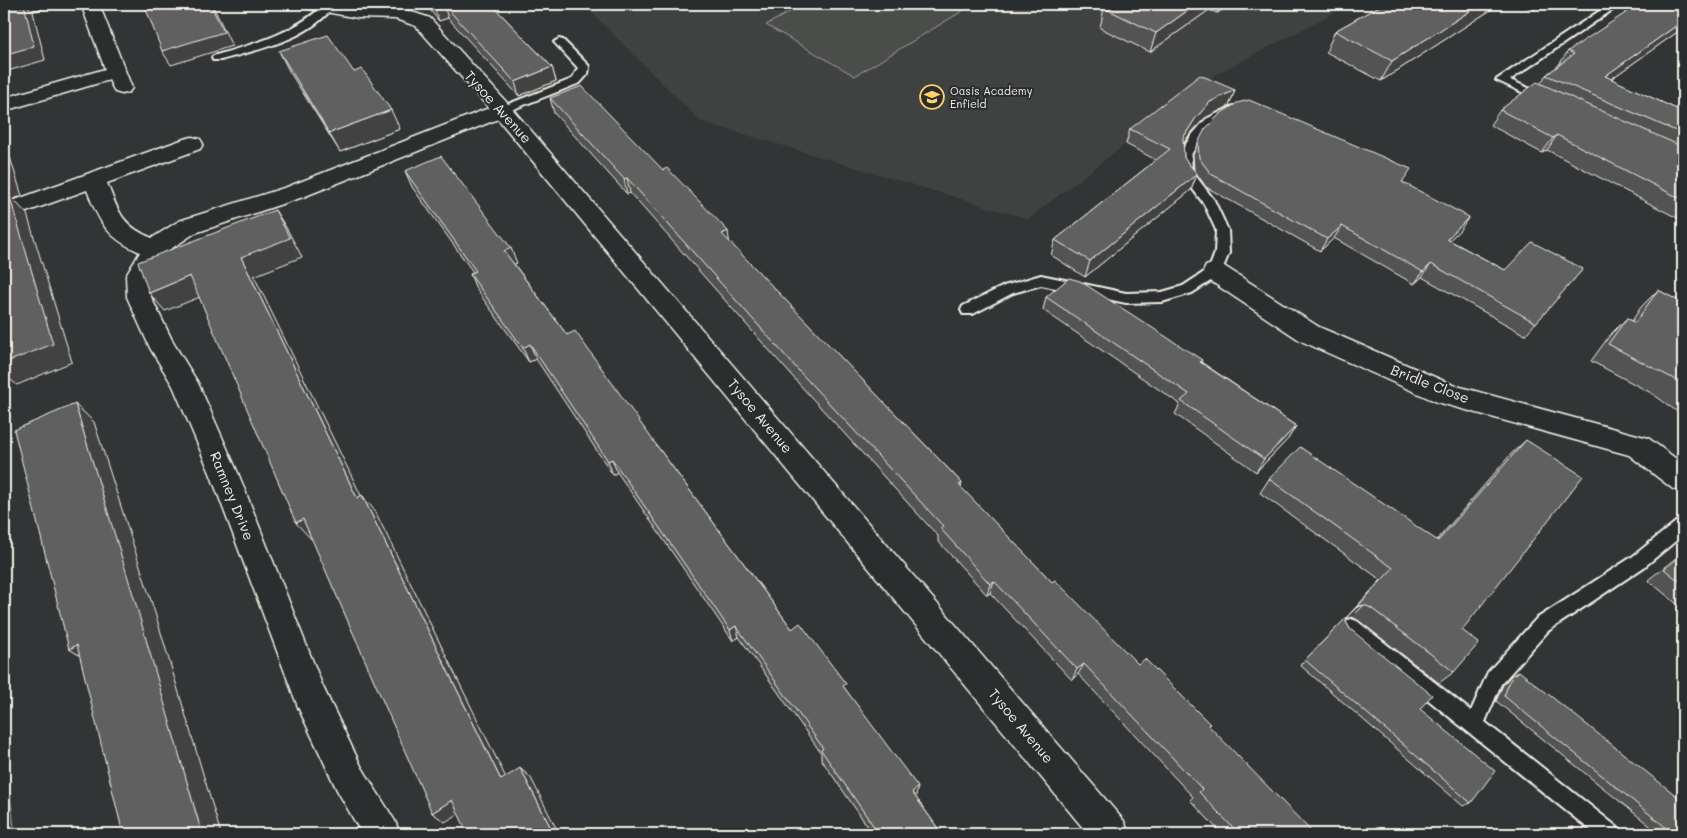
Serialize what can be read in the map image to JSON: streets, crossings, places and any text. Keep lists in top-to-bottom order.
{
  "streets": {
    "street": ["Tysoe Avenue", "Bridle Close", "Ramney Drive"]
  },
  "places": {
    "school or university": ["Oasis Academy Enfield"]
  }
}
